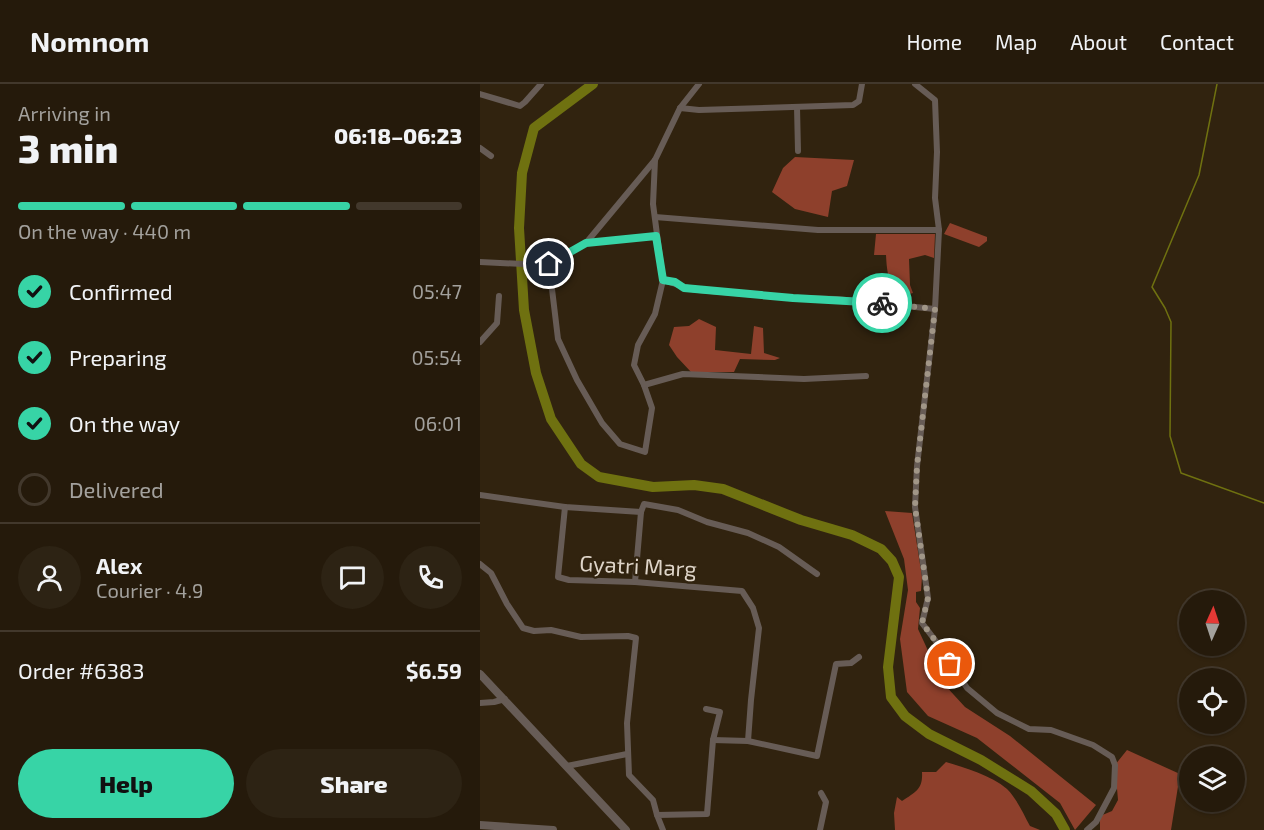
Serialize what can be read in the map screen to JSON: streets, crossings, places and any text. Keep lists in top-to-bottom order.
{
  "streets": {
    "street": ["Gyatri Marg"]
  },
  "north": "top",
  "page": {
    "header": "Nomnom",
    "nav": [
      "Home",
      "Map",
      "About",
      "Contact"
    ],
    "heading": ["3 min", "Arriving in", "06:18–06:23"],
    "panel": [
      "Alex",
      "Courier · 4.9",
      "Order #6383",
      "$6.59"
    ],
    "bar": "On the way · 440 m",
    "list": [
      ["Confirmed", "05:47"],
      ["Preparing", "05:54"],
      ["On the way", "06:01"],
      "Delivered"
    ],
    "buttons": ["Help", "Share"]
  }
}
